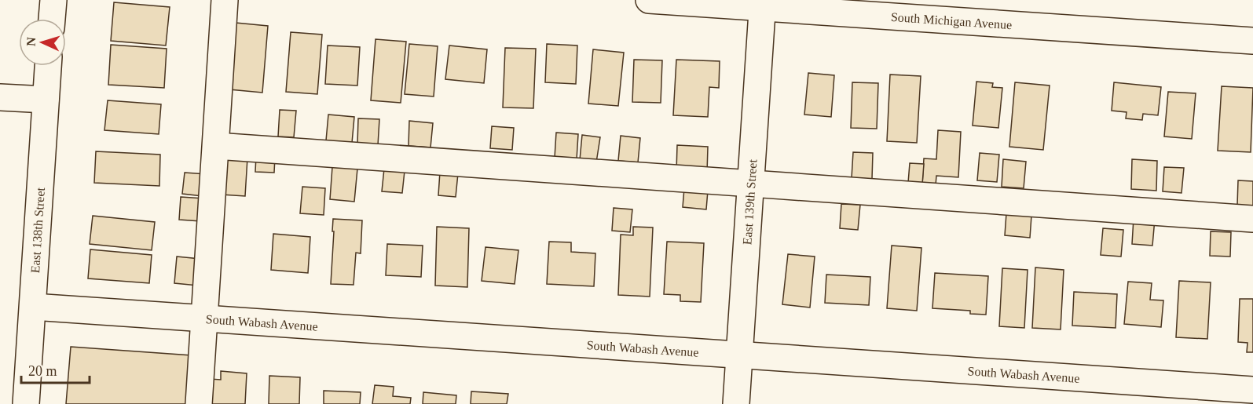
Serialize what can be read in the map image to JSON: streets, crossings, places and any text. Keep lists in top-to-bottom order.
{
  "streets": {
    "street": [
      "South Michigan Avenue",
      "East 139th Street",
      "East 138th Street",
      "South Wabash Avenue"
    ]
  },
  "crossings": [
    ["South Michigan Avenue", "East 139th Street"],
    ["East 139th Street", "South Wabash Avenue"],
    ["East 138th Street", "South Wabash Avenue"]
  ],
  "scale_bar": "20 m",
  "north": "left"
}
